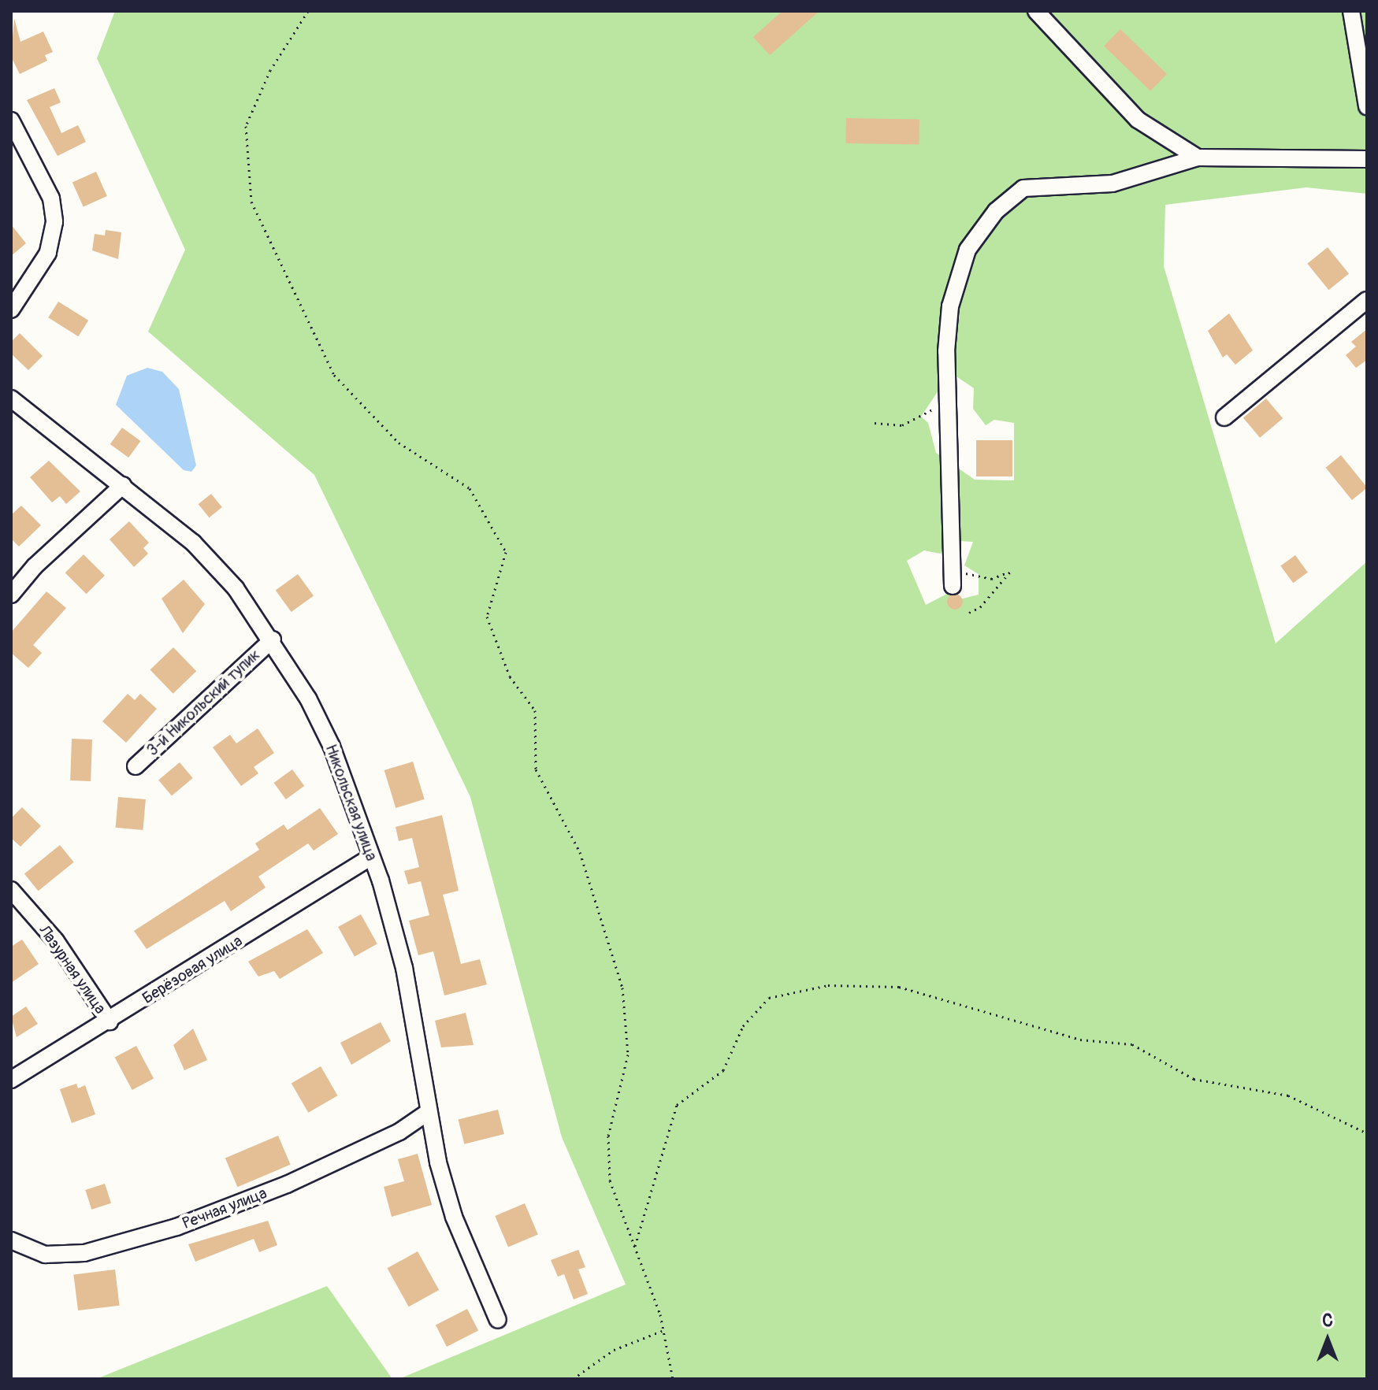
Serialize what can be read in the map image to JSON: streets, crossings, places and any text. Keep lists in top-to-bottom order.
{
  "streets": {
    "street": [
      "3-й Никольский тупик",
      "Никольская улица",
      "Лазурная улица",
      "Берёзовая улица",
      "Речная улица"
    ]
  },
  "crossings": [
    ["3-й Никольский тупик", "Никольская улица"],
    ["Никольская улица", "Берёзовая улица"],
    ["Никольская улица", "Речная улица"],
    ["Лазурная улица", "Берёзовая улица"]
  ],
  "north": "top"
}
